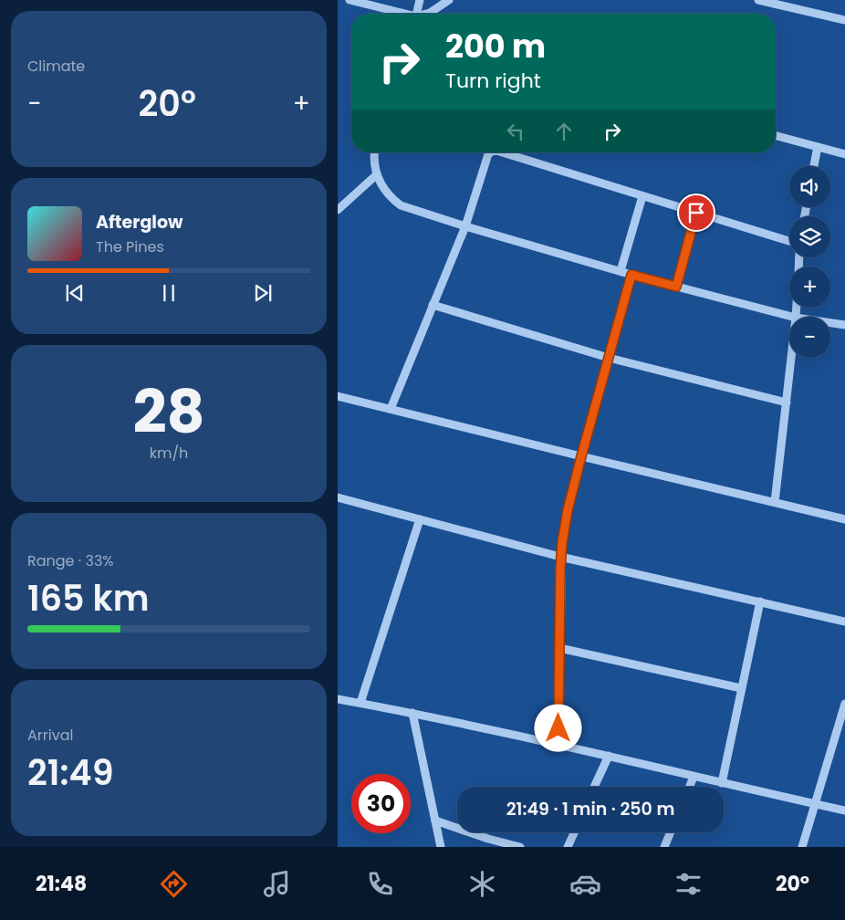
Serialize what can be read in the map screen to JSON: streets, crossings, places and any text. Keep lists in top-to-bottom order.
{
  "page": {
    "tile": [
      "Climate",
      ["28", "km/h"],
      ["Range · 33%", "165 km"],
      ["Arrival", "21:49"]
    ],
    "turn": ["200 m", "Turn right"],
    "heat": ["−", "20°", "+"],
    "map_buttons": ["+", "−"],
    "song": ["Afterglow", "The Pines"],
    "limit": "30",
    "trip": "21:49 · 1 min · 250 m",
    "tabs": ["21:48", "20°"]
  }
}
